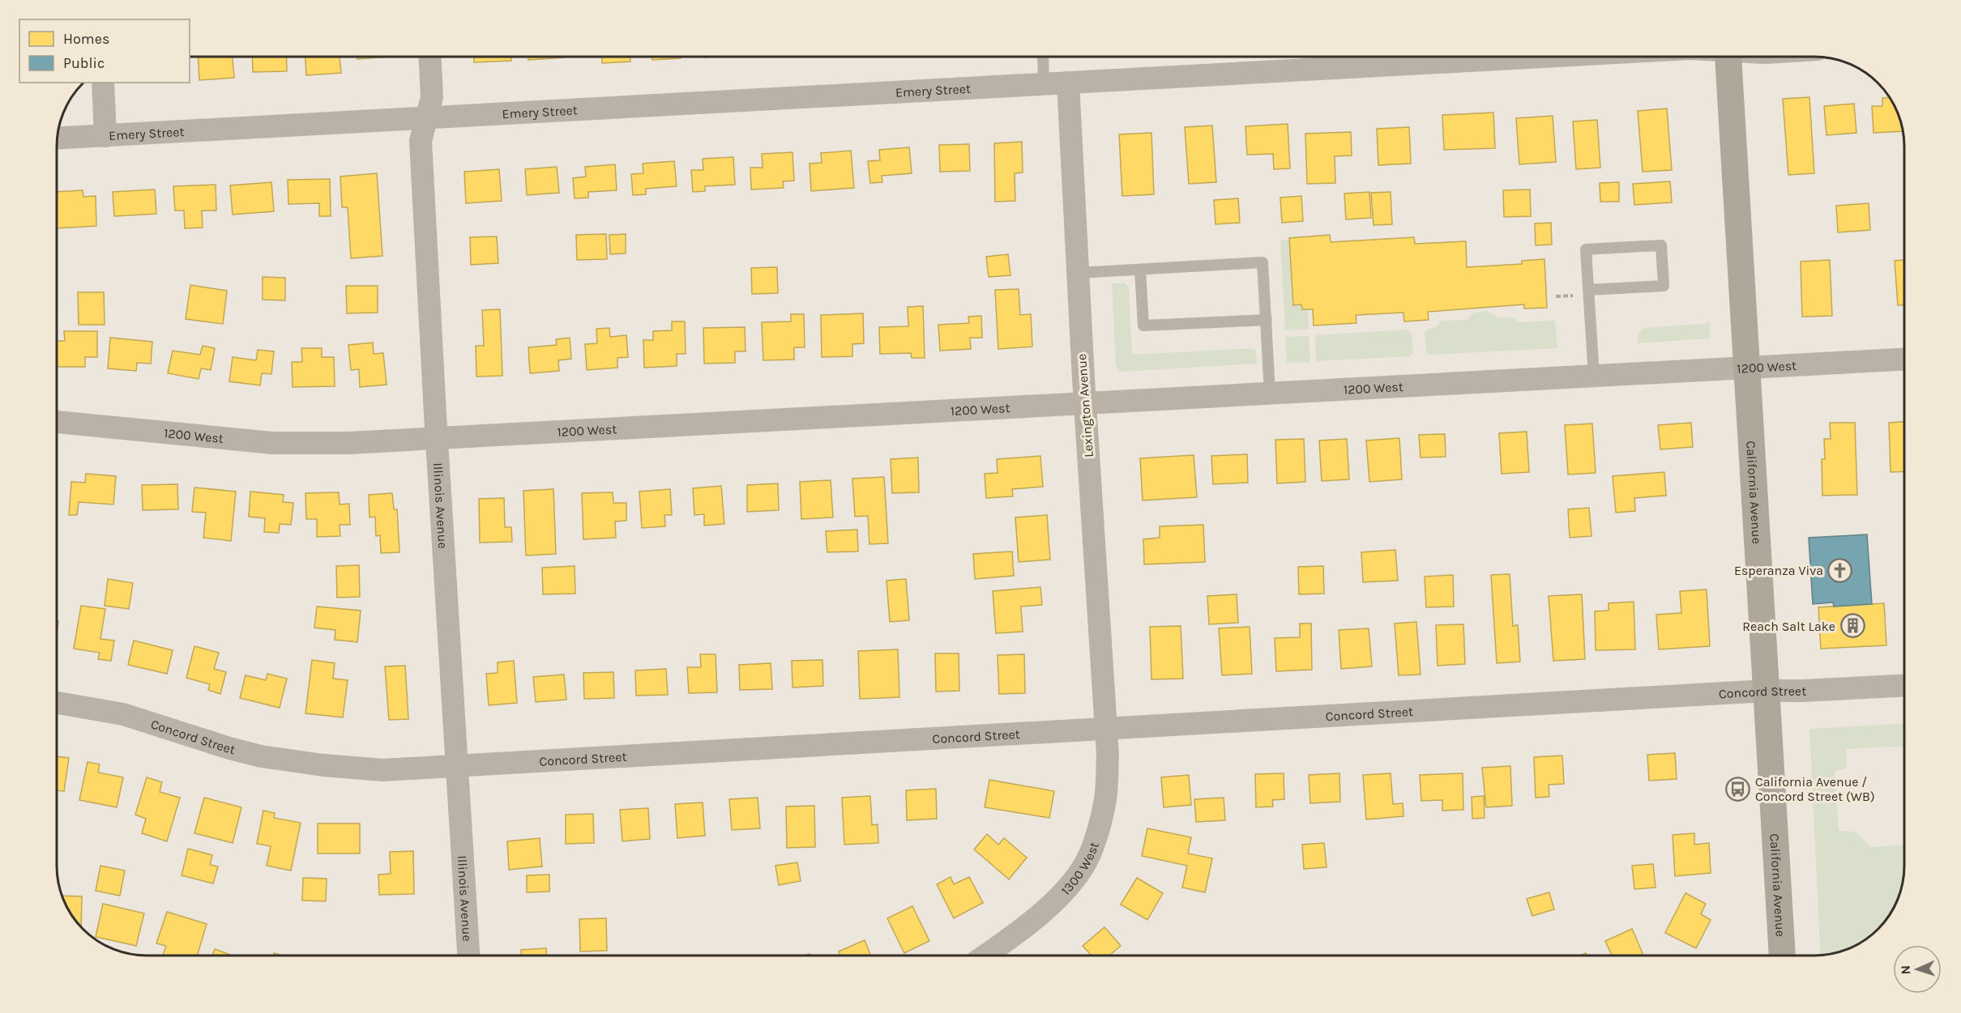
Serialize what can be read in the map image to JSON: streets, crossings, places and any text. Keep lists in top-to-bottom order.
{
  "streets": {
    "main road": ["California Avenue"],
    "street": [
      "Emery Street",
      "1200 West",
      "Lexington Avenue",
      "Illinois Avenue",
      "Concord Street",
      "1300 West"
    ]
  },
  "crossings": [
    ["Emery Street", "Lexington Avenue"],
    ["Emery Street", "Illinois Avenue"],
    ["1200 West", "Lexington Avenue"],
    ["1200 West", "California Avenue"],
    ["1200 West", "Illinois Avenue"],
    ["Lexington Avenue", "Concord Street"],
    ["Lexington Avenue", "1300 West"],
    ["California Avenue", "Concord Street"],
    ["Illinois Avenue", "Concord Street"],
    ["Concord Street", "1300 West"]
  ],
  "places": {
    "church": ["Esperanza Viva"],
    "building": ["Reach Salt Lake"],
    "bus stop": ["California Avenue / Concord Street (WB)"]
  },
  "legend": ["Homes", "Public"],
  "north": "left"
}
